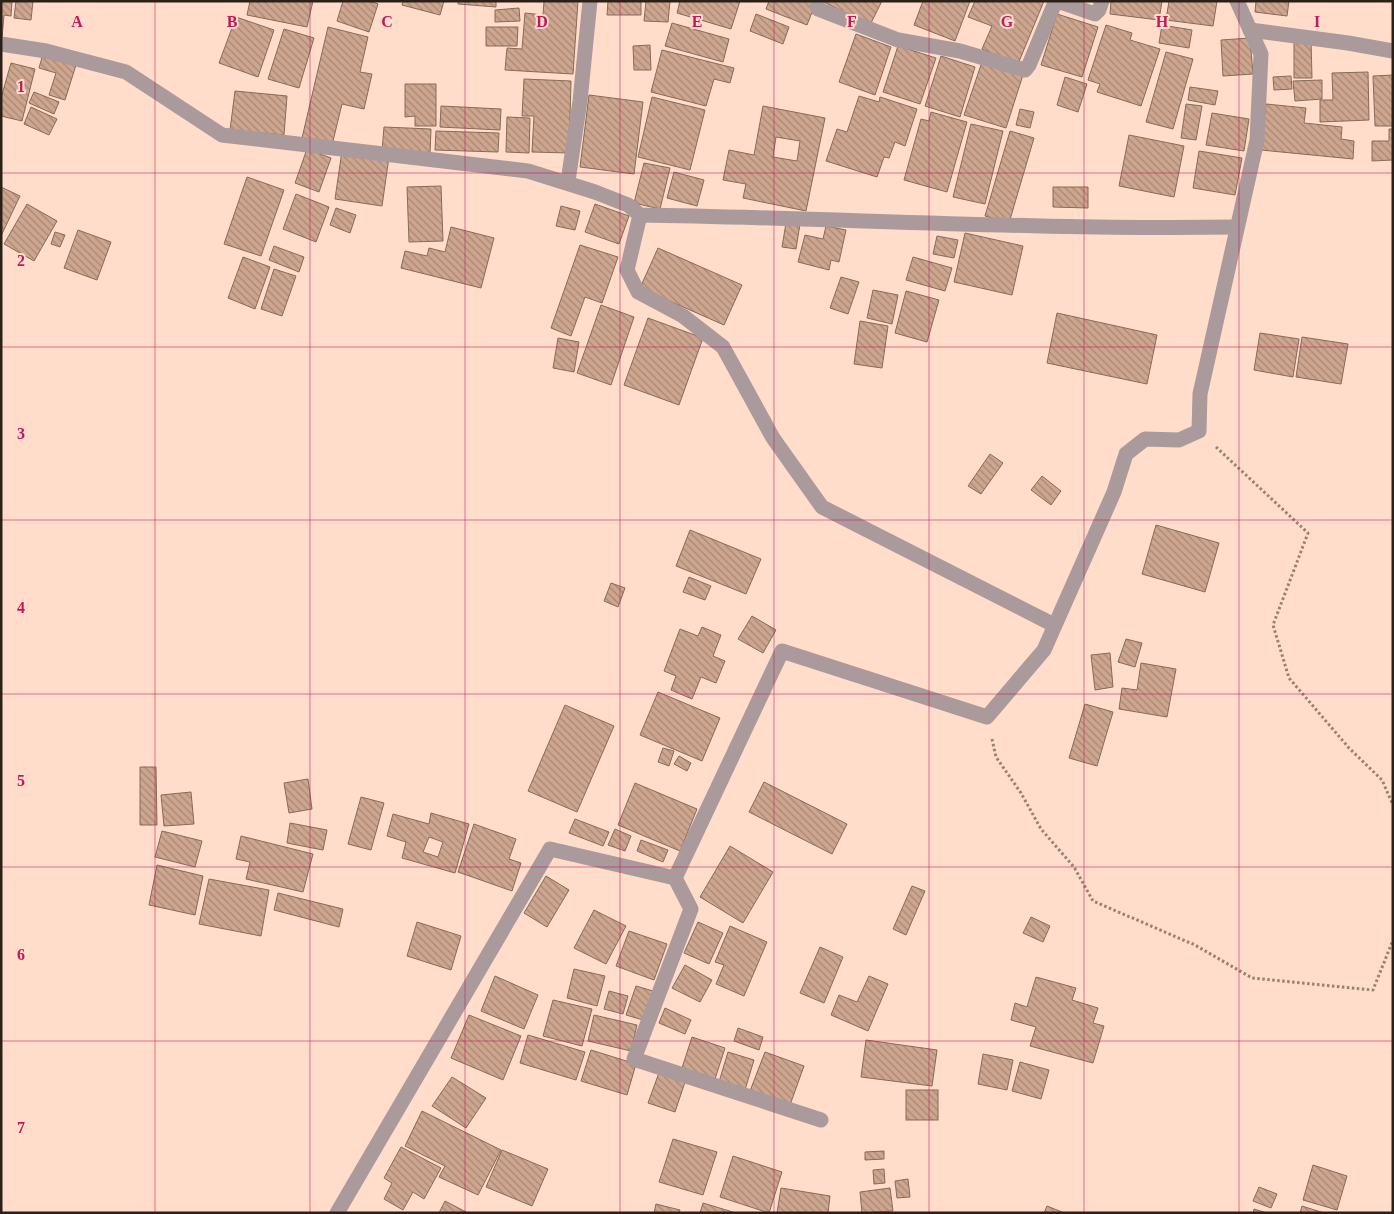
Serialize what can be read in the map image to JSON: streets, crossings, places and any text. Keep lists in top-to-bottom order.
{
  "grid": {
    "columns": [
      "A",
      "B",
      "C",
      "D",
      "E",
      "F",
      "G",
      "H",
      "I"
    ],
    "rows": [
      "1",
      "2",
      "3",
      "4",
      "5",
      "6",
      "7"
    ]
  }
}
